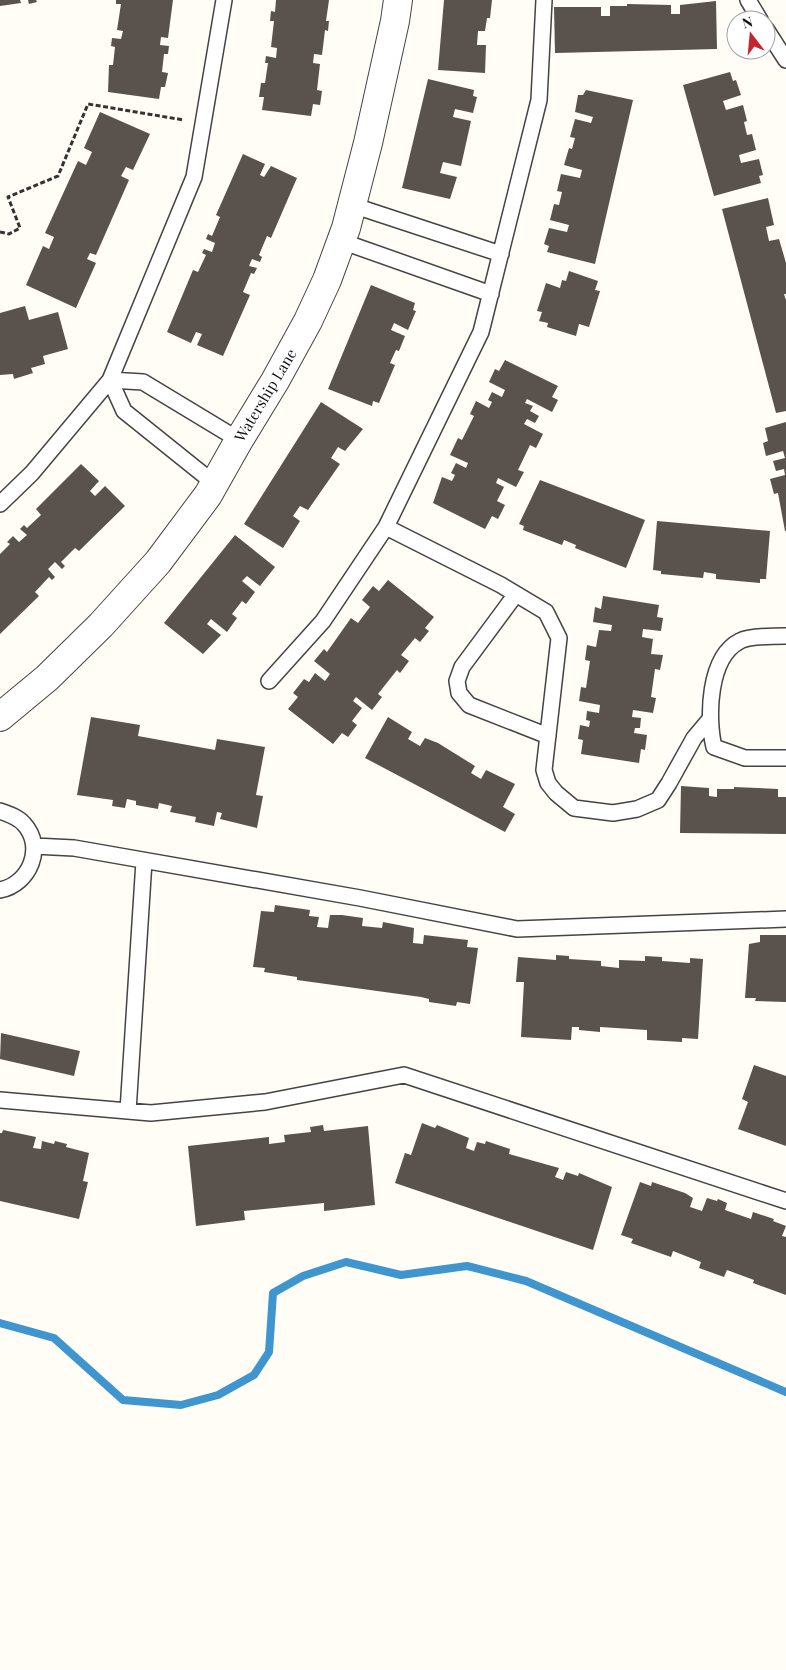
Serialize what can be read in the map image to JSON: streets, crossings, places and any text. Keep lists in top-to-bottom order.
{
  "streets": {
    "street": ["Watership Lane"]
  },
  "north": "top"
}
